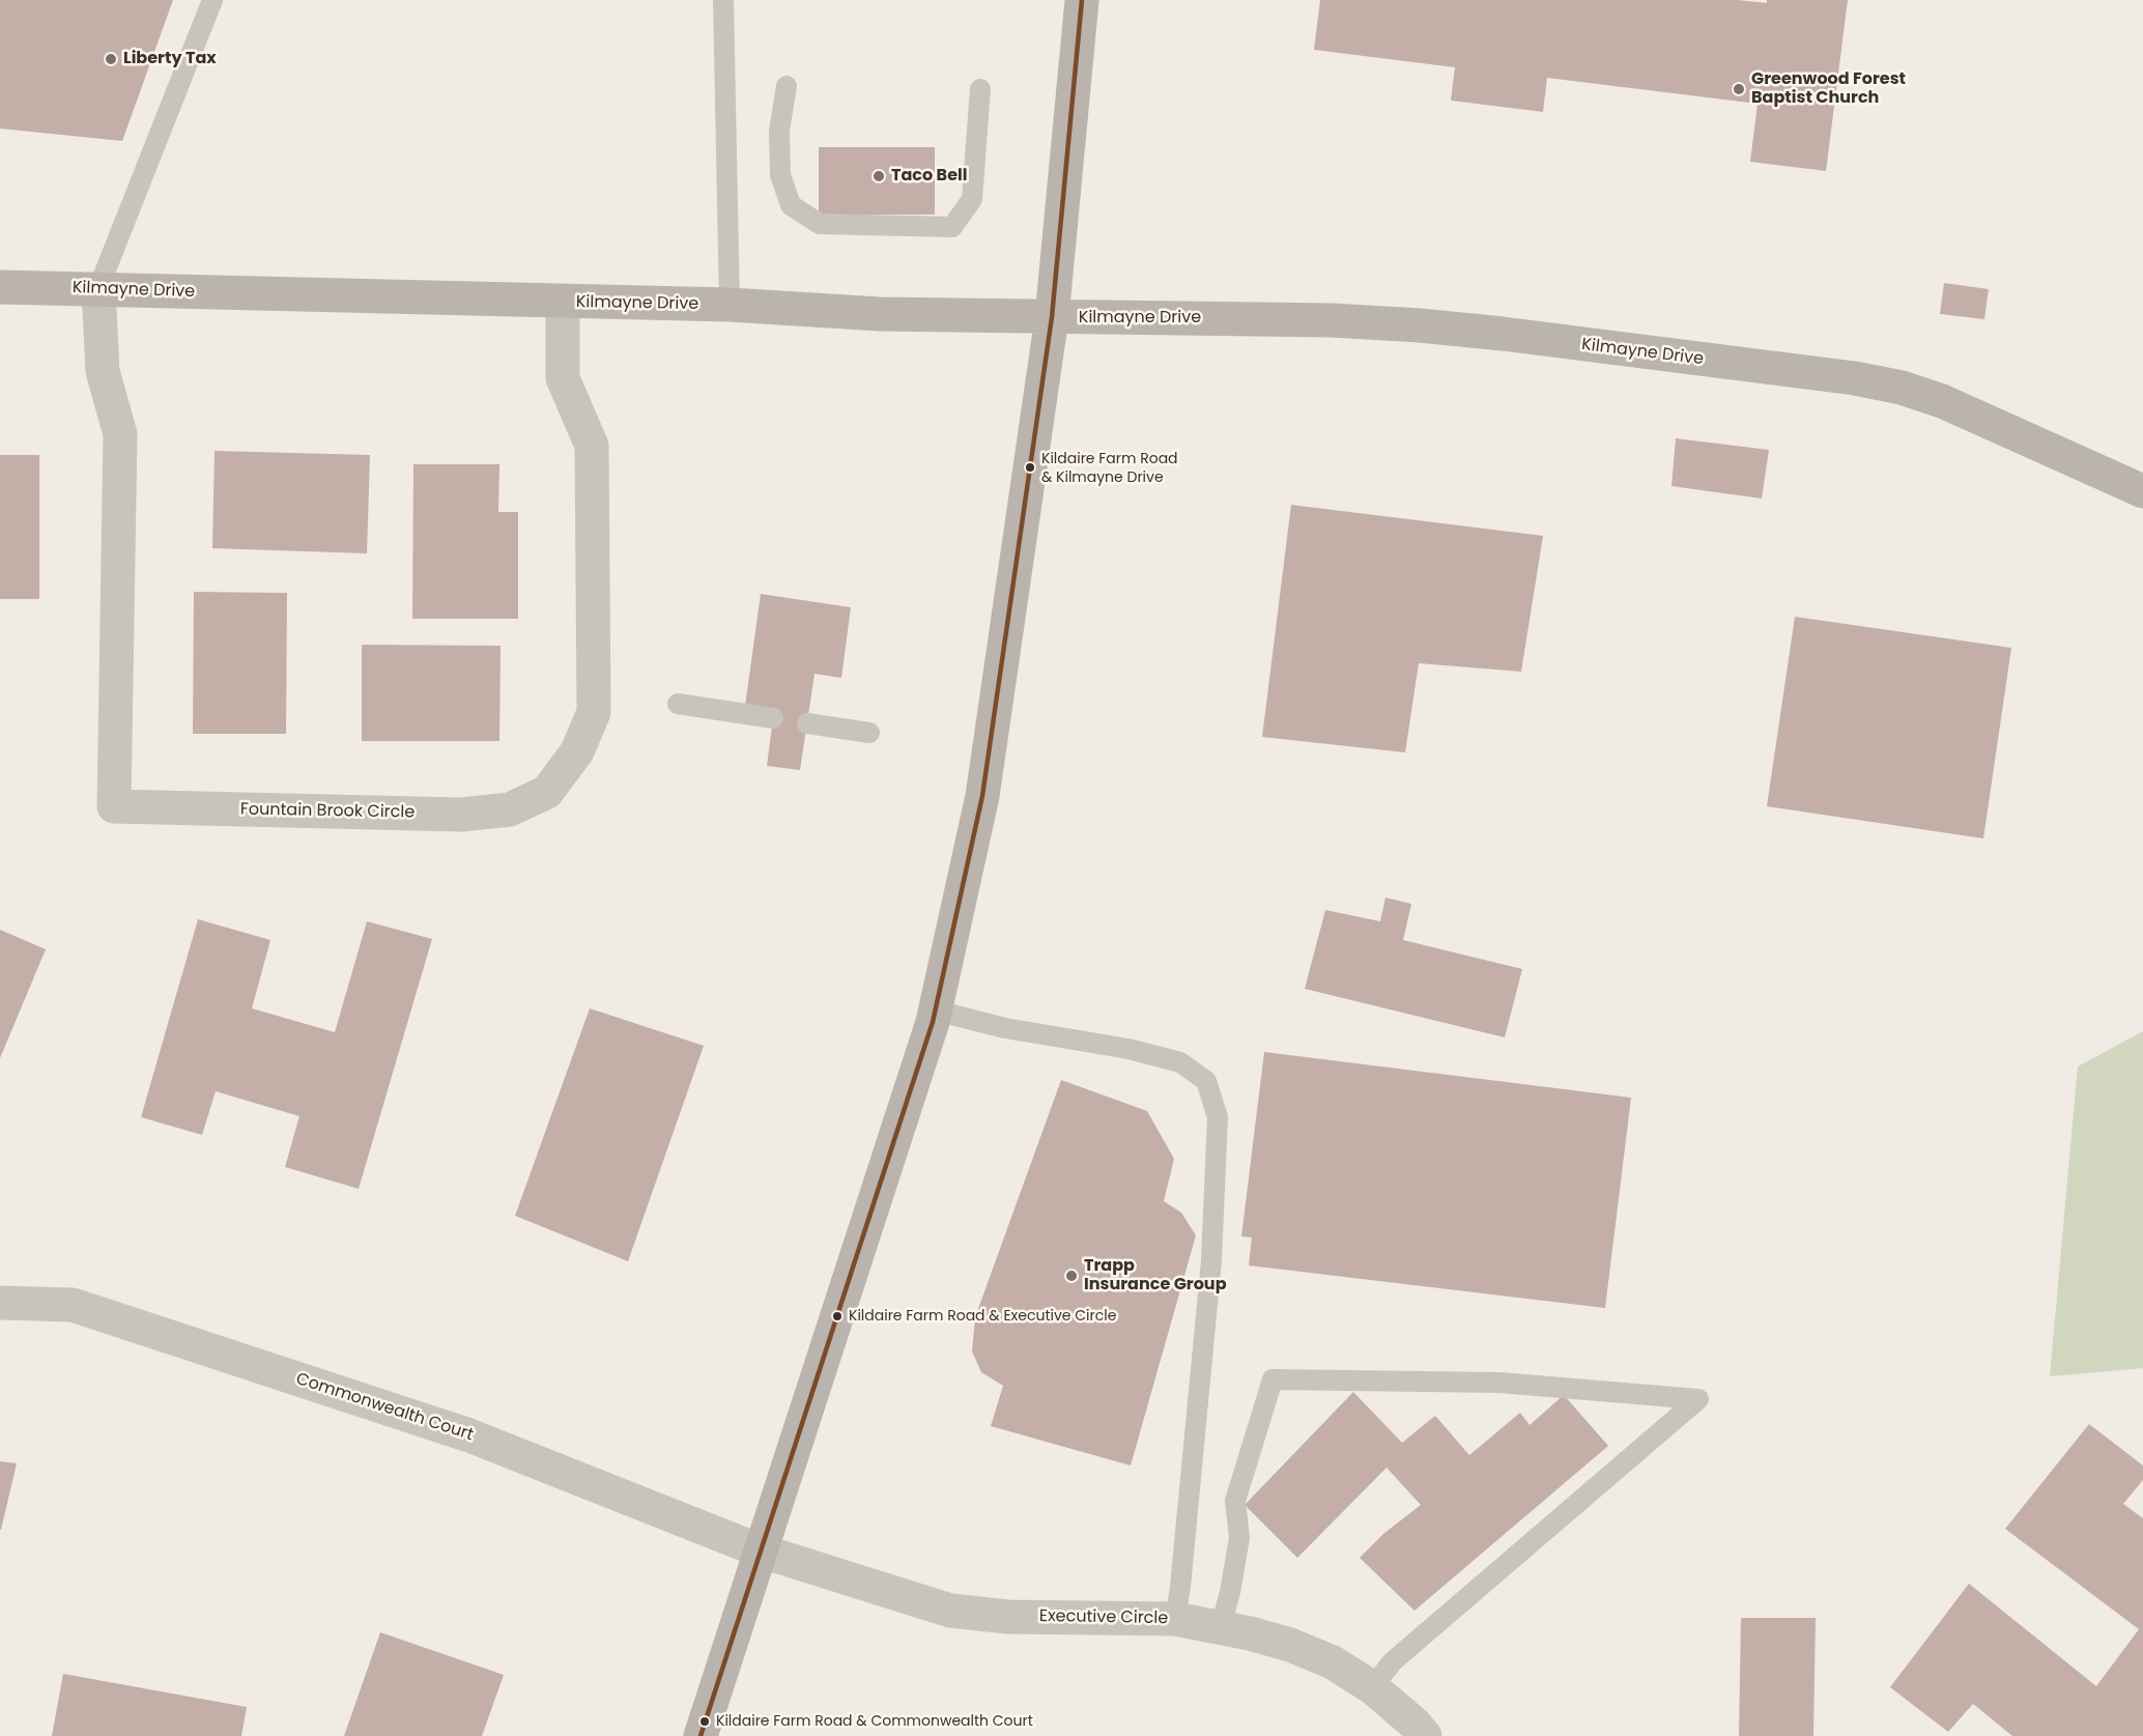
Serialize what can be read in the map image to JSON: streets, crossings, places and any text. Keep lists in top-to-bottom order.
{
  "streets": {
    "street": [
      "Kilmayne Drive",
      "Fountain Brook Circle",
      "Commonwealth Court",
      "Executive Circle"
    ]
  },
  "crossings": [
    ["Kilmayne Drive", "Fountain Brook Circle"],
    ["Commonwealth Court", "Executive Circle"]
  ],
  "places": [
    "Liberty Tax",
    "Greenwood Forest Baptist Church",
    "Taco Bell",
    "Kildaire Farm Road & Kilmayne Drive",
    "Trapp Insurance Group",
    "Kildaire Farm Road & Executive Circle",
    "Kildaire Farm Road & Commonwealth Court"
  ]
}
